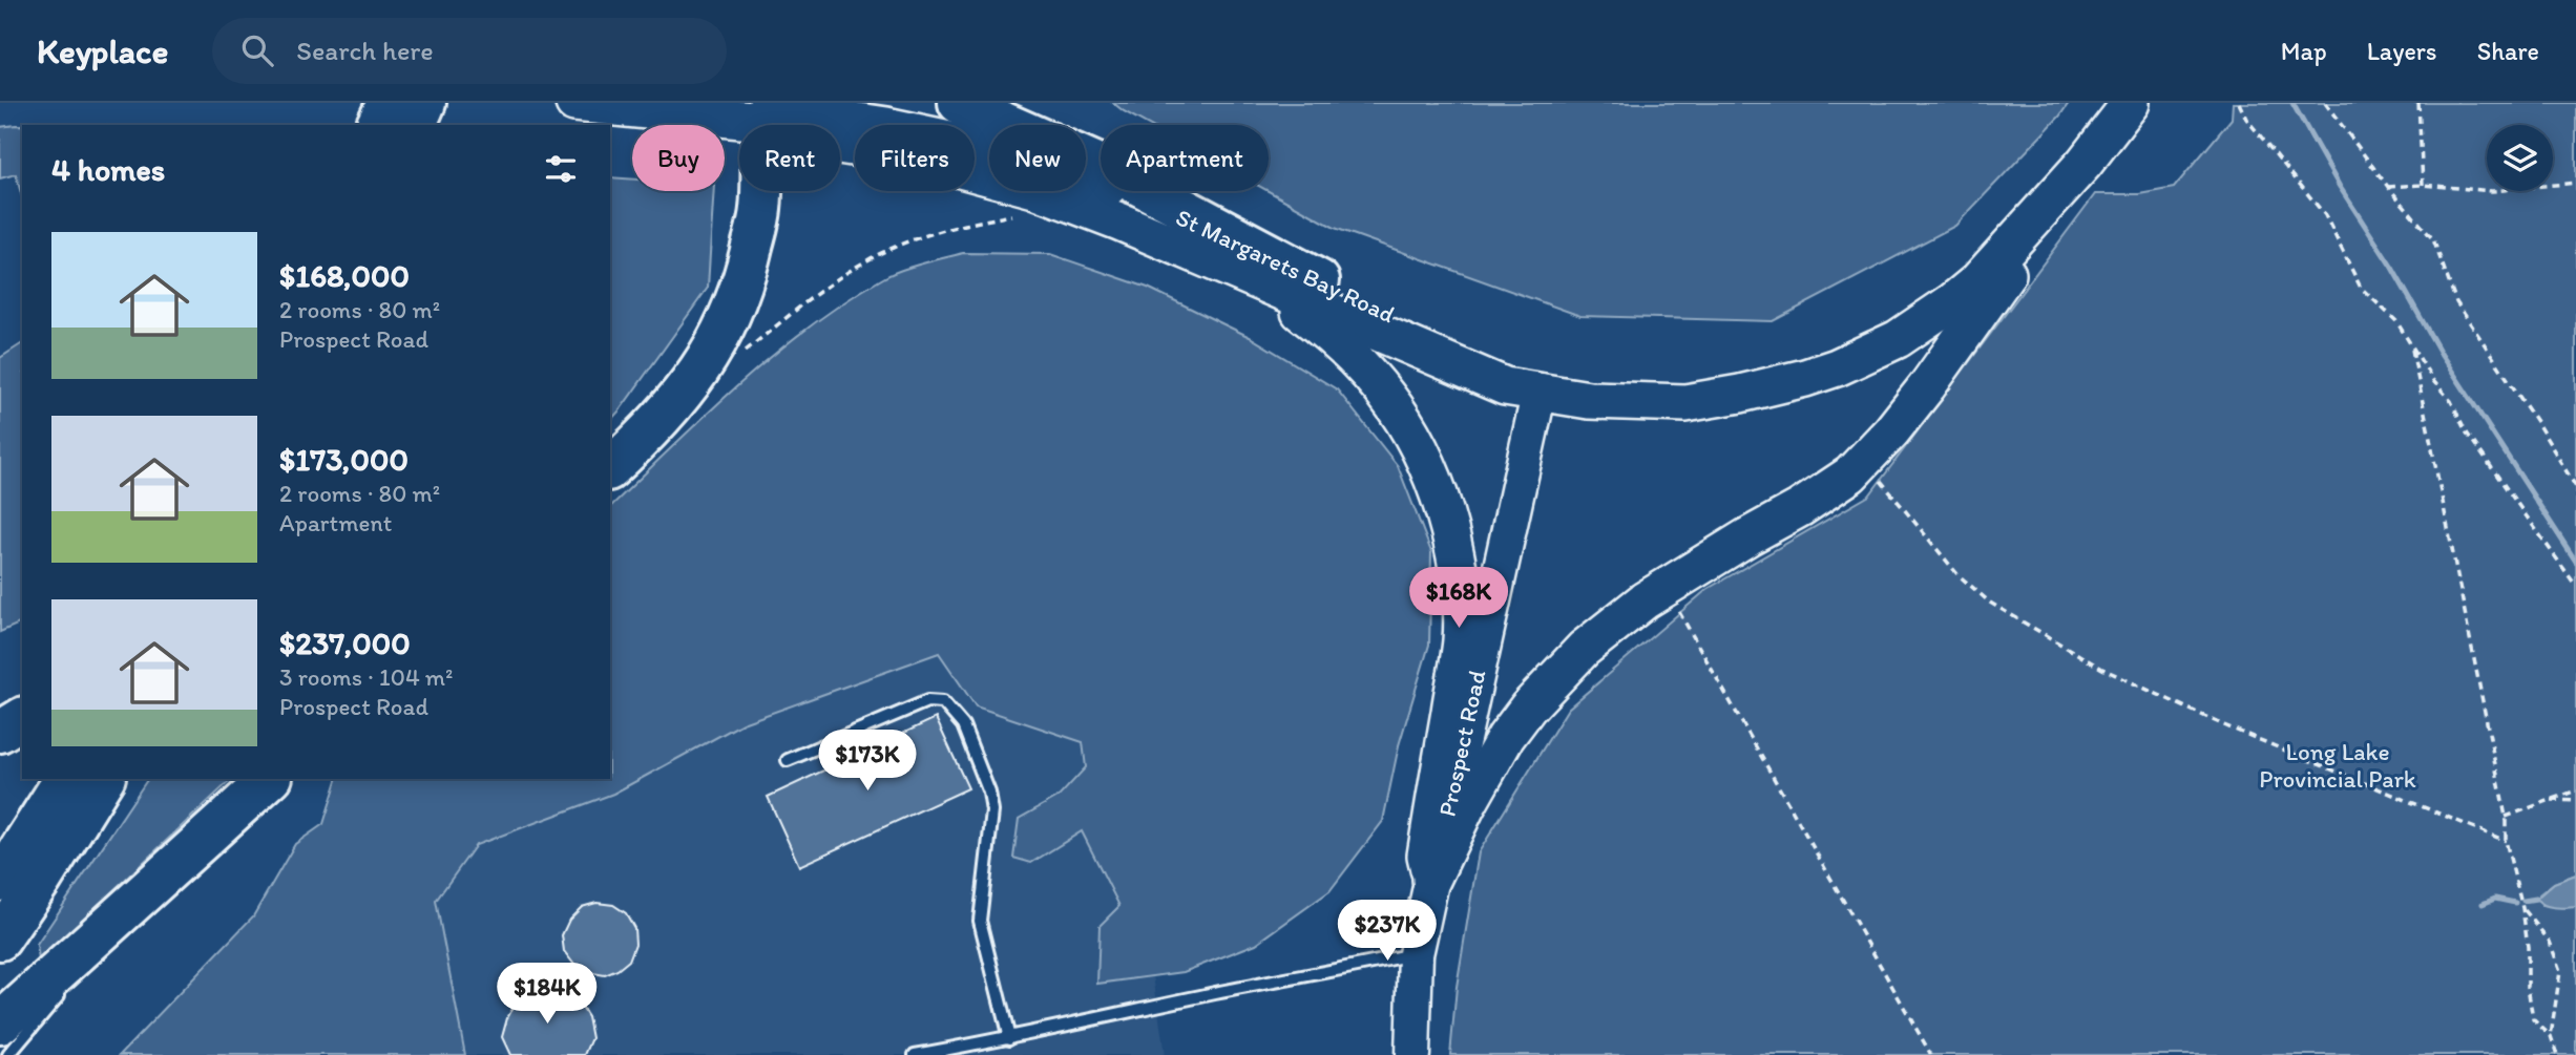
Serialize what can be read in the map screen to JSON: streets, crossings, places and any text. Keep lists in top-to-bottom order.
{
  "streets": {
    "main road": ["St Margarets Bay Road", "Prospect Road"]
  },
  "crossings": [
    ["St Margarets Bay Road", "Prospect Road"]
  ],
  "parks": ["Long Lake Provincial Park"],
  "page": {
    "header": "Keyplace",
    "search": "Search here",
    "nav": ["Map", "Layers", "Share"],
    "chip": [
      "Buy",
      "Rent",
      "Filters",
      "New",
      "Apartment"
    ],
    "heading": "4 homes",
    "list": [
      {
        "name": "$168,000",
        "note": "2 rooms · 80 m² · Prospect Road"
      },
      {
        "name": "$173,000",
        "note": "2 rooms · 80 m² · Apartment"
      },
      {
        "name": "$237,000",
        "note": "3 rooms · 104 m² · Prospect Road"
      }
    ],
    "price": [
      "$168K",
      "$173K",
      "$237K",
      "$184K"
    ]
  }
}
